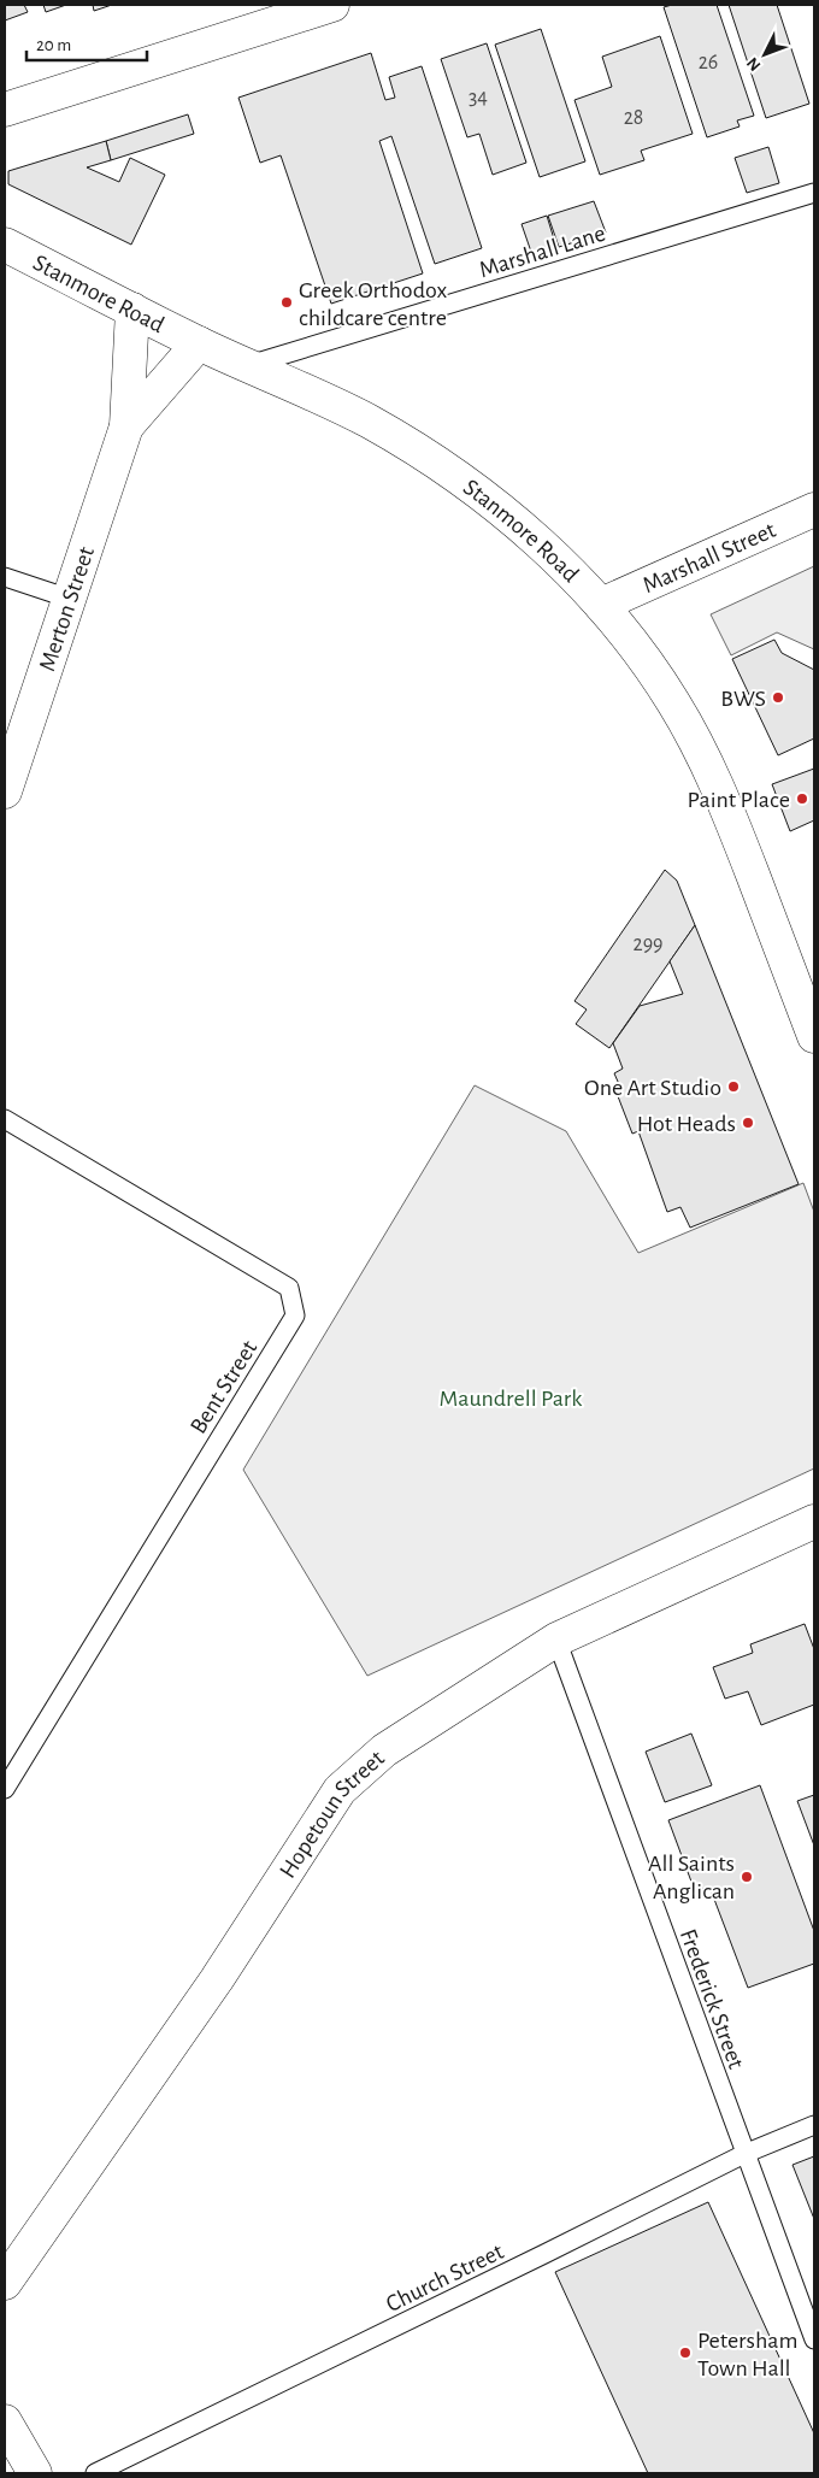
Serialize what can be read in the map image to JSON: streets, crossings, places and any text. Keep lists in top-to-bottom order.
{
  "streets": {
    "main road": [
      "Stanmore Road",
      "Marshall Street",
      "Merton Street",
      "Hopetoun Street"
    ],
    "lane": [
      "Marshall Lane",
      "Bent Street",
      "Frederick Street",
      "Church Street"
    ]
  },
  "crossings": [
    ["Marshall Lane", "Stanmore Road"],
    ["Stanmore Road", "Marshall Street"],
    ["Stanmore Road", "Merton Street"],
    ["Hopetoun Street", "Frederick Street"],
    ["Frederick Street", "Church Street"]
  ],
  "parks": ["Maundrell Park"],
  "places": [
    "Greek Orthodox childcare centre",
    "BWS",
    "Paint Place",
    "One Art Studio",
    "Hot Heads",
    "All Saints Anglican",
    "Petersham Town Hall"
  ],
  "house_numbers": [
    "26",
    "34",
    "28",
    "299"
  ],
  "scale_bar": "20 m",
  "north": "bottom left"
}
